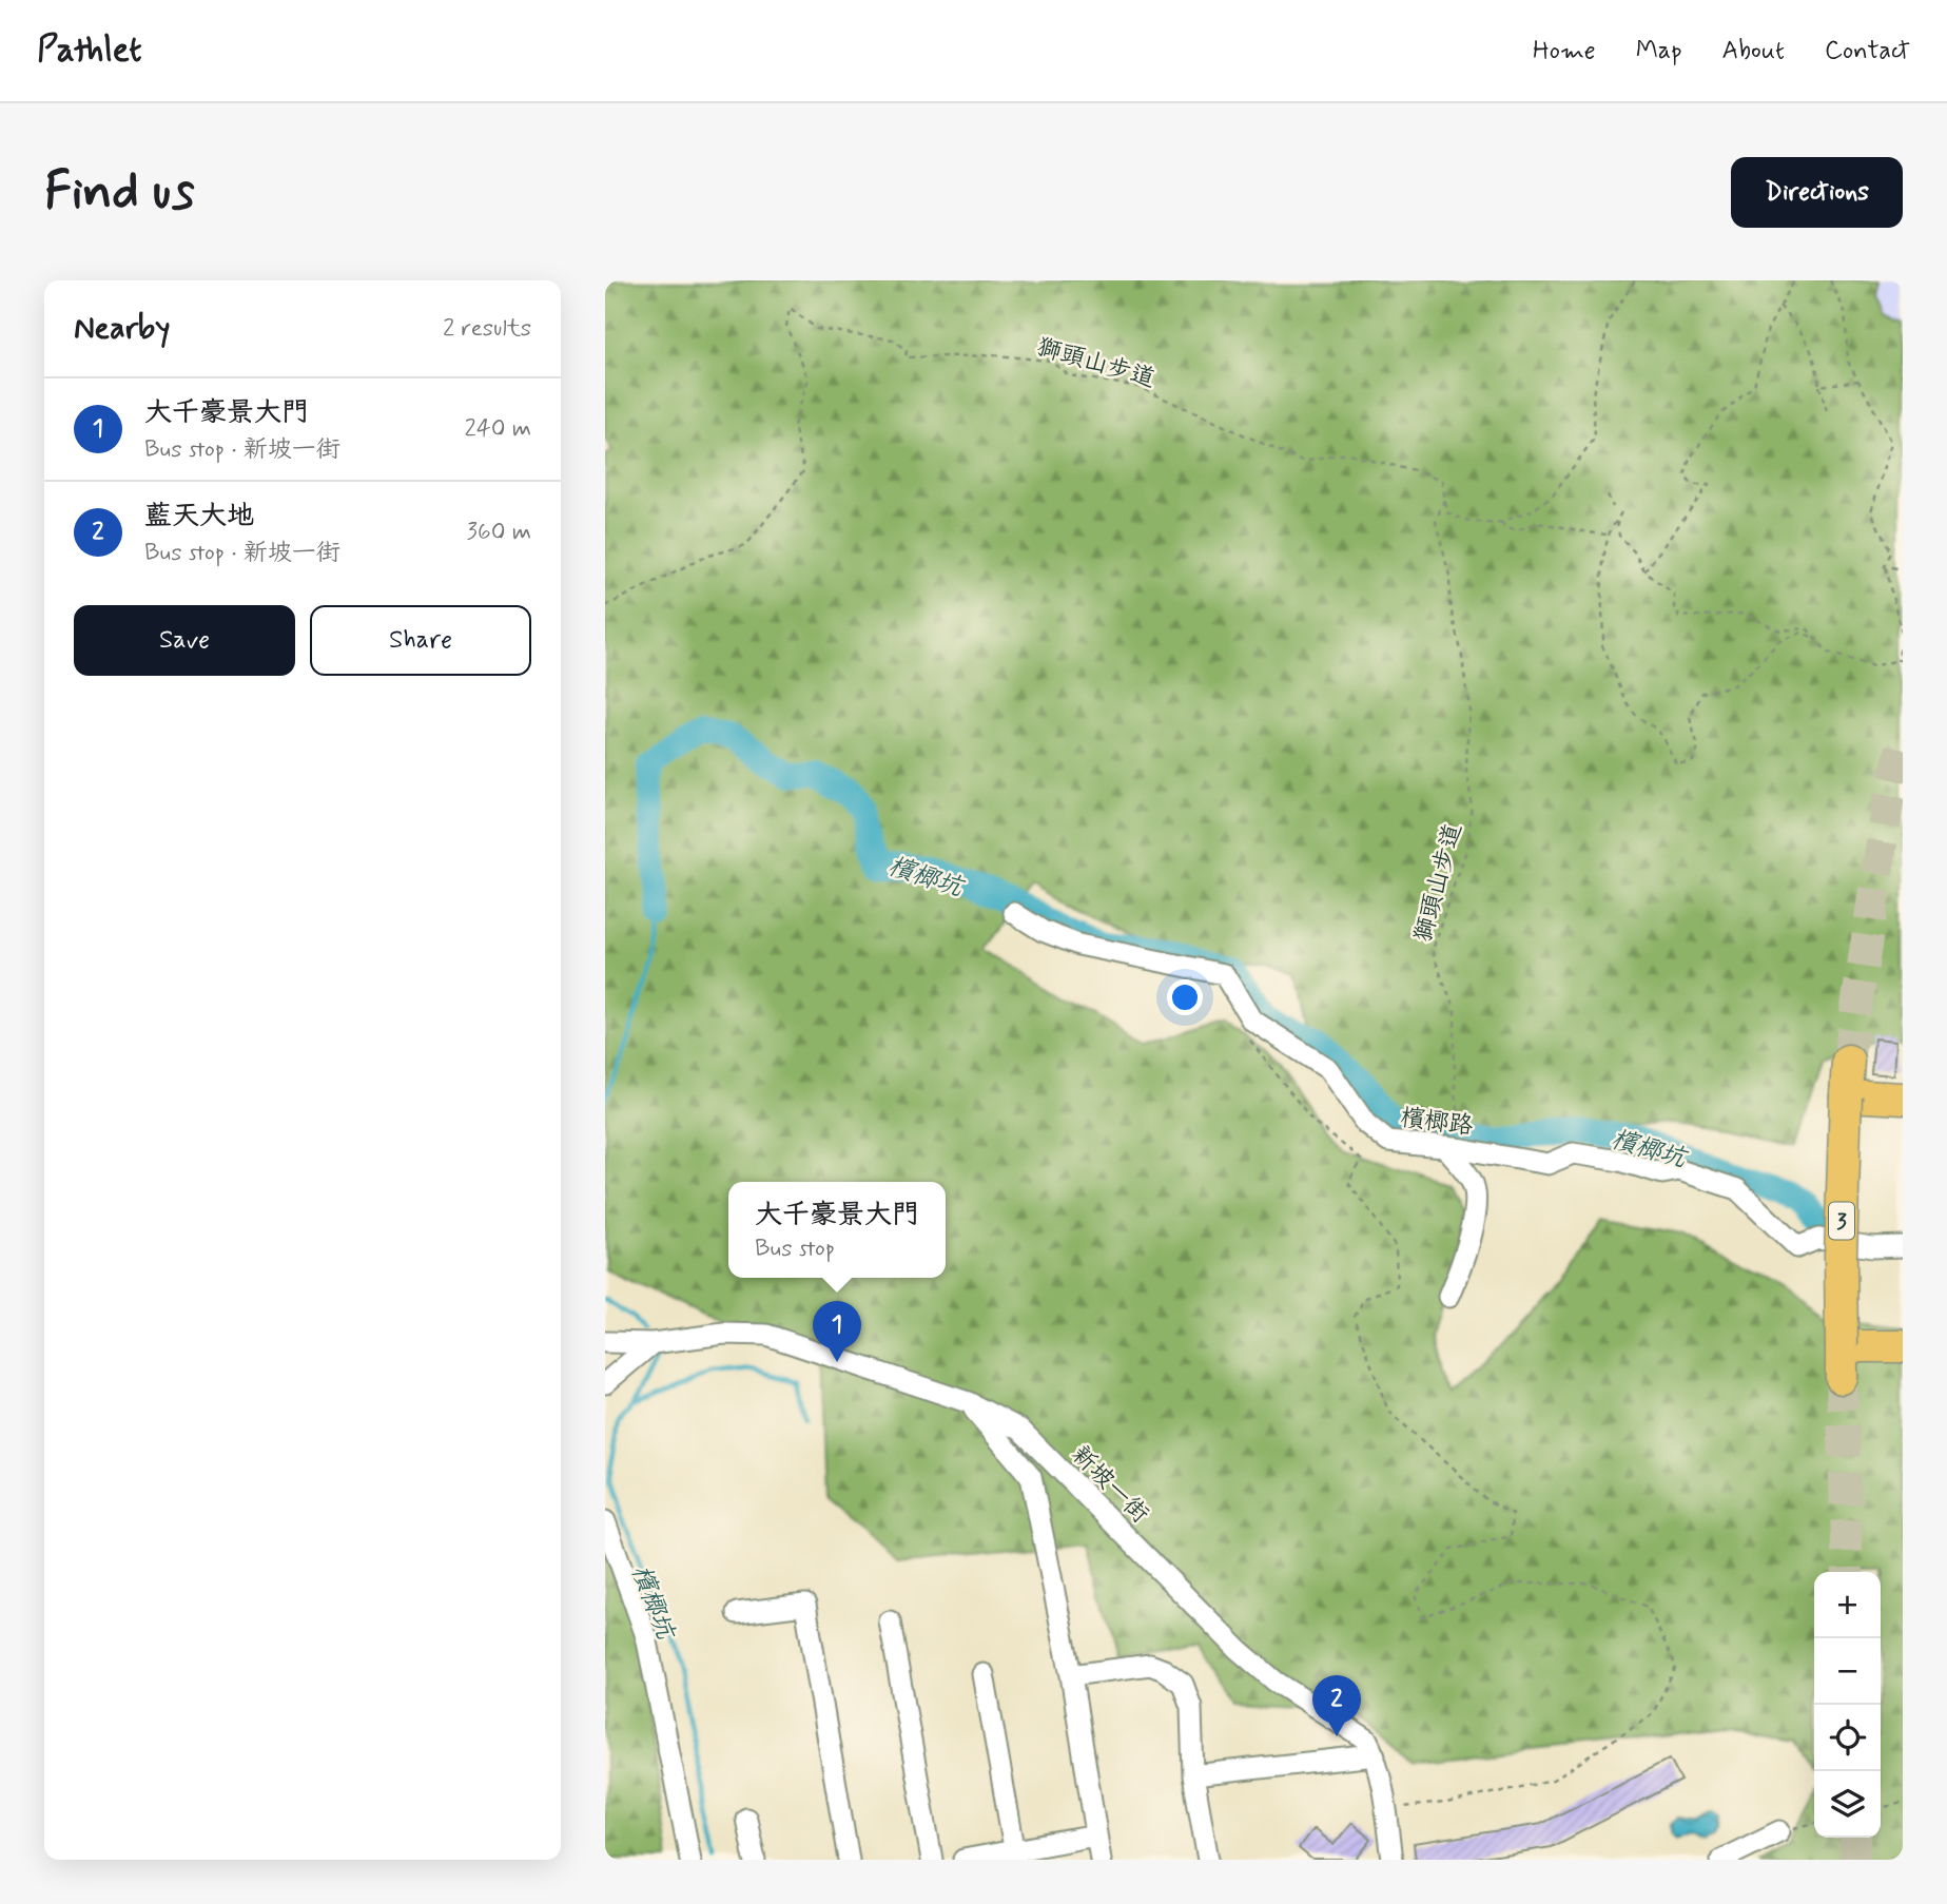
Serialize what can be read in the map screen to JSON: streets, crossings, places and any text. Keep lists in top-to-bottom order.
{
  "streets": {
    "highway": ["3"],
    "street": ["檳榔路", "新坡一街"],
    "path": ["獅頭山步道"]
  },
  "crossings": [
    ["獅頭山步道", "檳榔路"]
  ],
  "water": ["檳榔坑"],
  "page": {
    "header": "Pathlet",
    "nav": [
      "Home",
      "Map",
      "About",
      "Contact"
    ],
    "buttons": [
      "Directions",
      ["Save", "Share"]
    ],
    "title": "Find us",
    "heading": ["Nearby", "2 results"],
    "list": [
      {
        "mark": "1",
        "name": "大千豪景大門",
        "note": "Bus stop · 新坡一街",
        "value": "240 m"
      },
      {
        "mark": "2",
        "name": "藍天大地",
        "note": "Bus stop · 新坡一街",
        "value": "360 m"
      }
    ],
    "popup": ["大千豪景大門", "Bus stop"],
    "pins": ["1", "2"],
    "map_buttons": ["+", "−"]
  }
}
